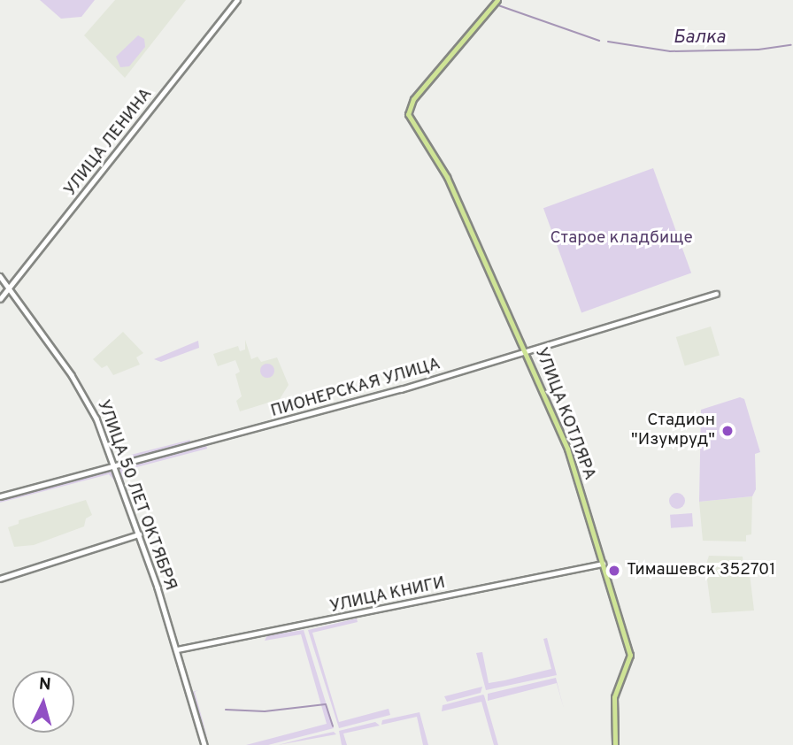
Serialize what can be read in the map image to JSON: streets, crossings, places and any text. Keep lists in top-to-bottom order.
{
  "streets": {
    "main road": ["УЛИЦА КОТЛЯРА"],
    "street": [
      "УЛИЦА ЛЕНИНА",
      "ПИОНЕРСКАЯ УЛИЦА",
      "УЛИЦА 50 ЛЕТ ОКТЯБРЯ",
      "УЛИЦА КНИГИ"
    ]
  },
  "crossings": [
    ["УЛИЦА ЛЕНИНА", "УЛИЦА 50 ЛЕТ ОКТЯБРЯ"],
    ["ПИОНЕРСКАЯ УЛИЦА", "УЛИЦА КОТЛЯРА"],
    ["ПИОНЕРСКАЯ УЛИЦА", "УЛИЦА 50 ЛЕТ ОКТЯБРЯ"],
    ["УЛИЦА КОТЛЯРА", "УЛИЦА КНИГИ"],
    ["УЛИЦА 50 ЛЕТ ОКТЯБРЯ", "УЛИЦА КНИГИ"]
  ],
  "water": ["Балка"],
  "parks": ["Старое кладбище"],
  "places": ["Стадион \"Изумруд\"", "Тимашевск 352701"],
  "north": "top"
}
